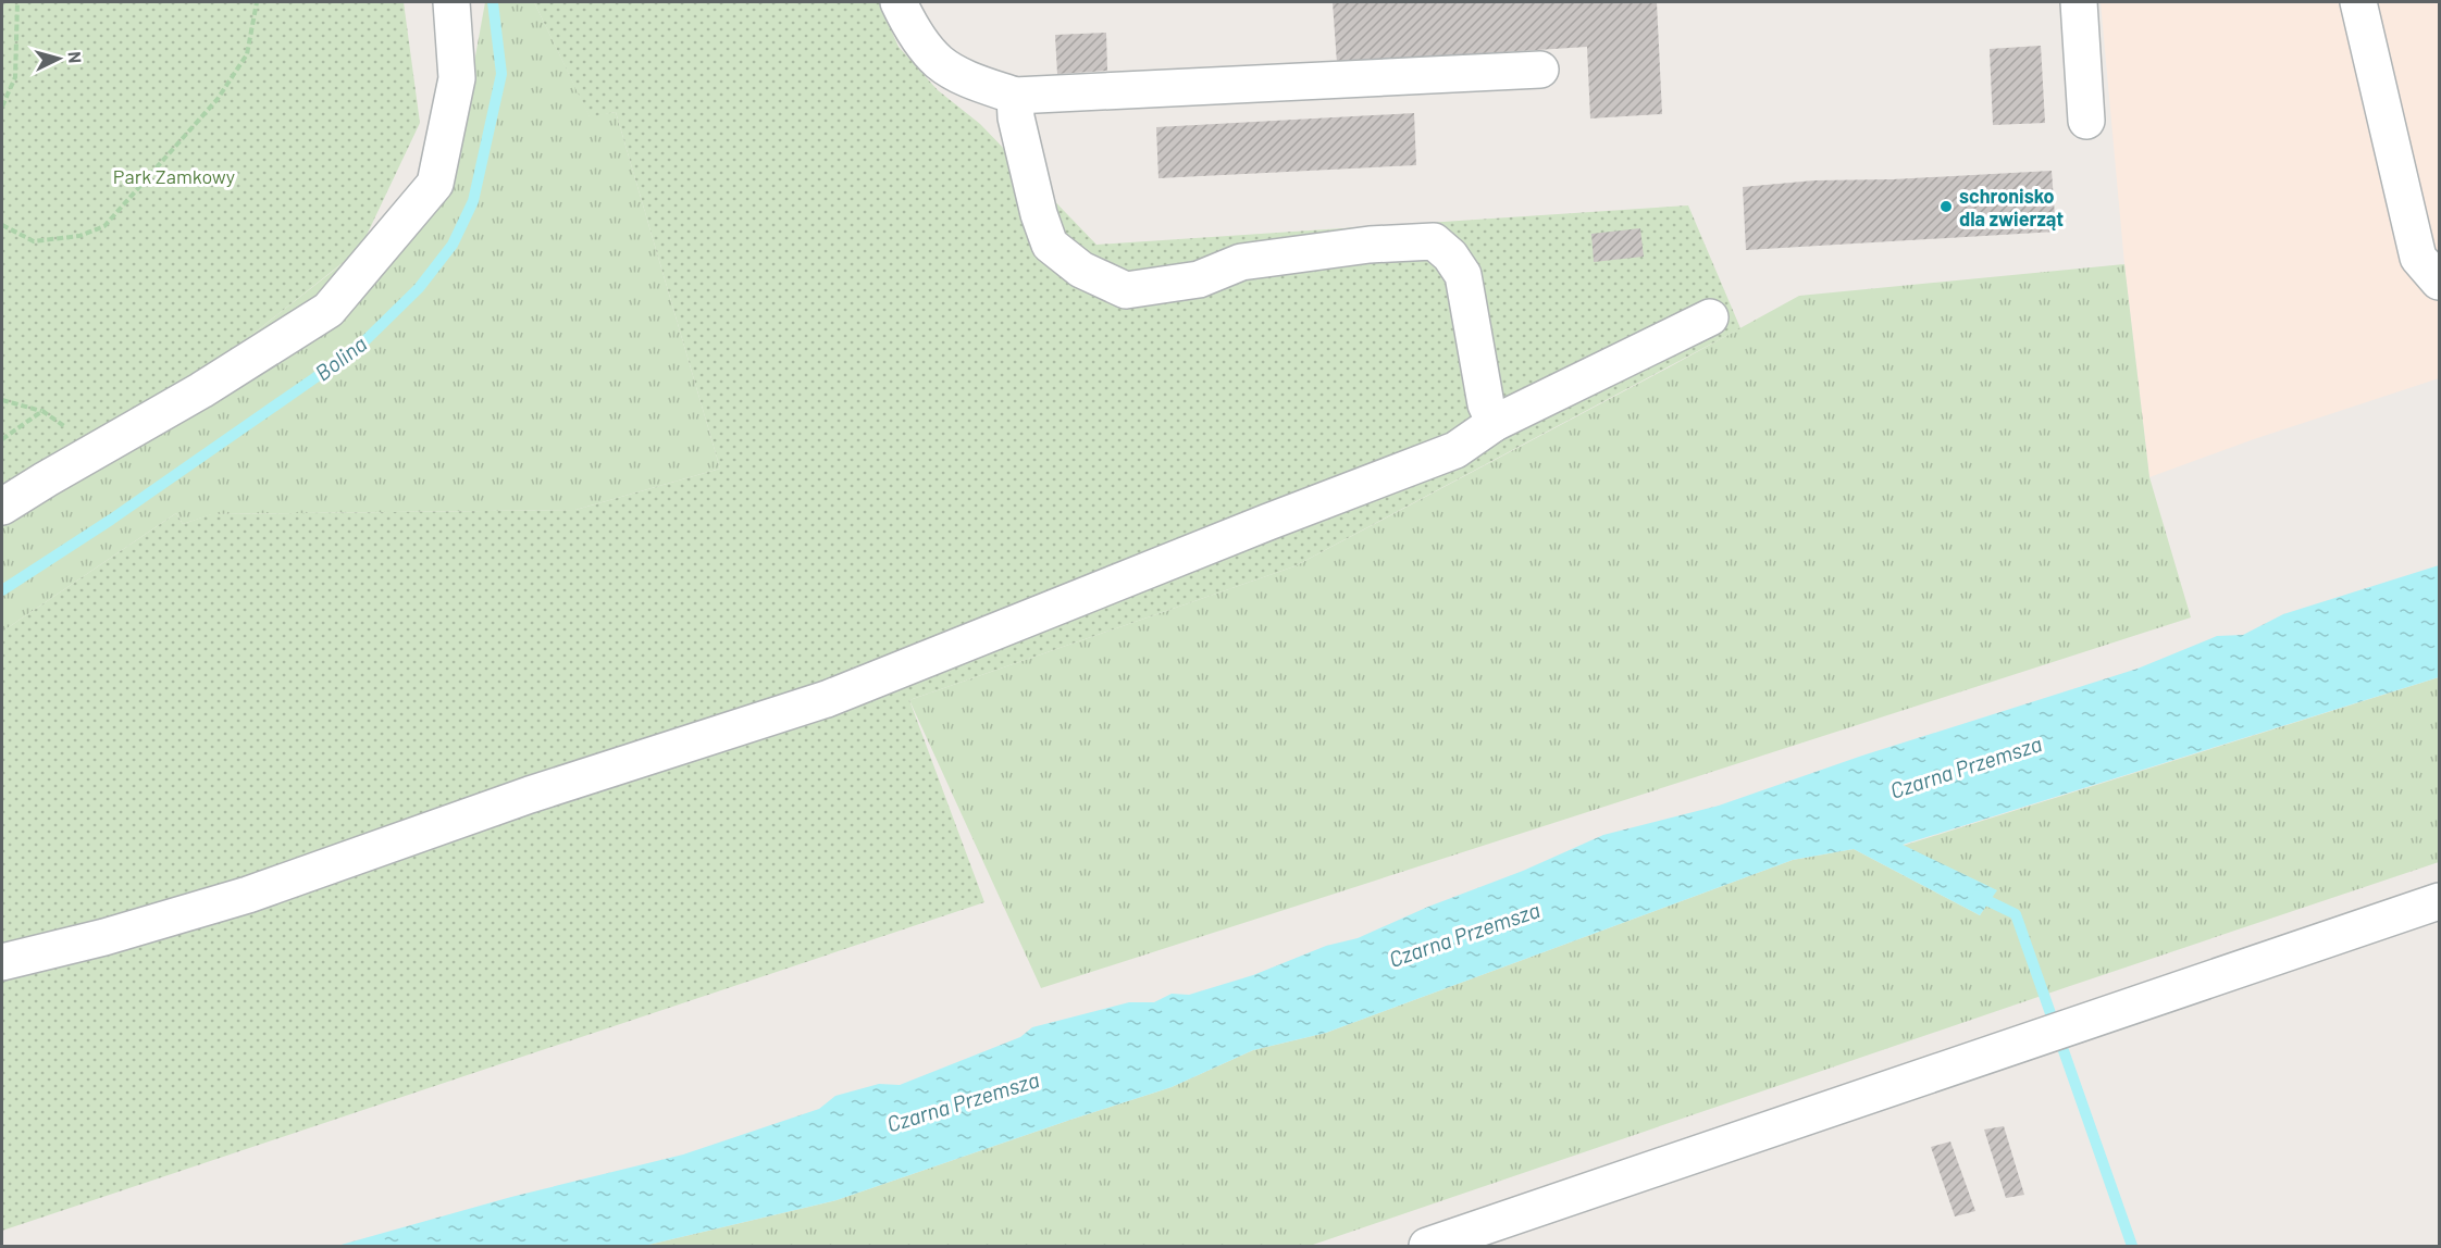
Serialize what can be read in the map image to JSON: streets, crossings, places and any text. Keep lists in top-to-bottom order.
{
  "water": ["Bolina", "Czarna Przemsza"],
  "parks": ["Park Zamkowy"],
  "places": ["schronisko dla zwierząt"],
  "north": "right"
}
